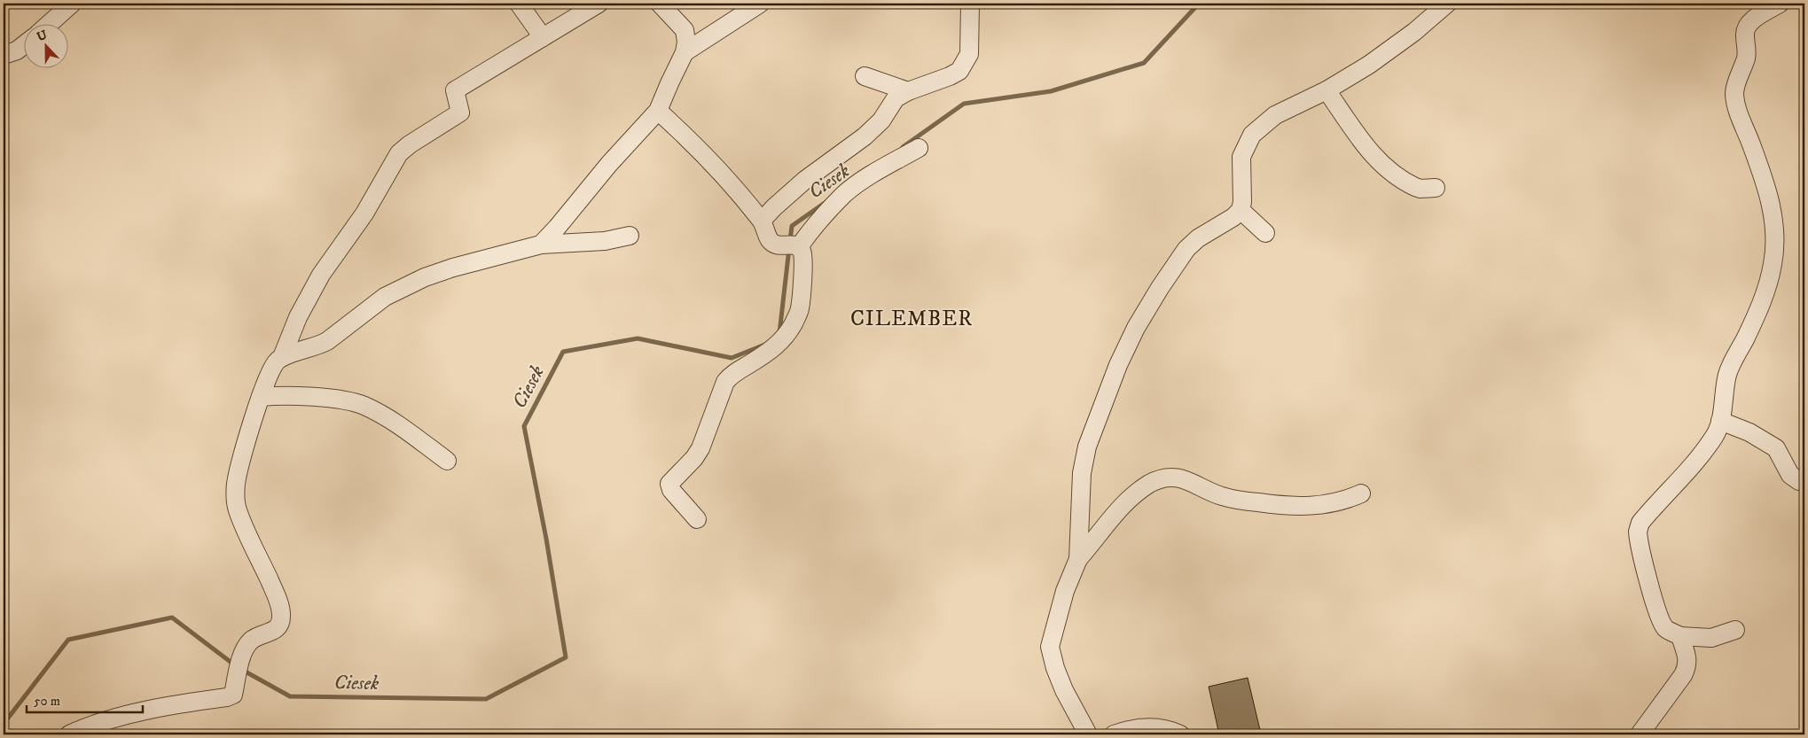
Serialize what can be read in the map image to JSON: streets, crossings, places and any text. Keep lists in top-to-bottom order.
{
  "districts": ["CILEMBER"],
  "water": ["Ciesek"],
  "scale_bar": "50 m",
  "north": "top"
}
